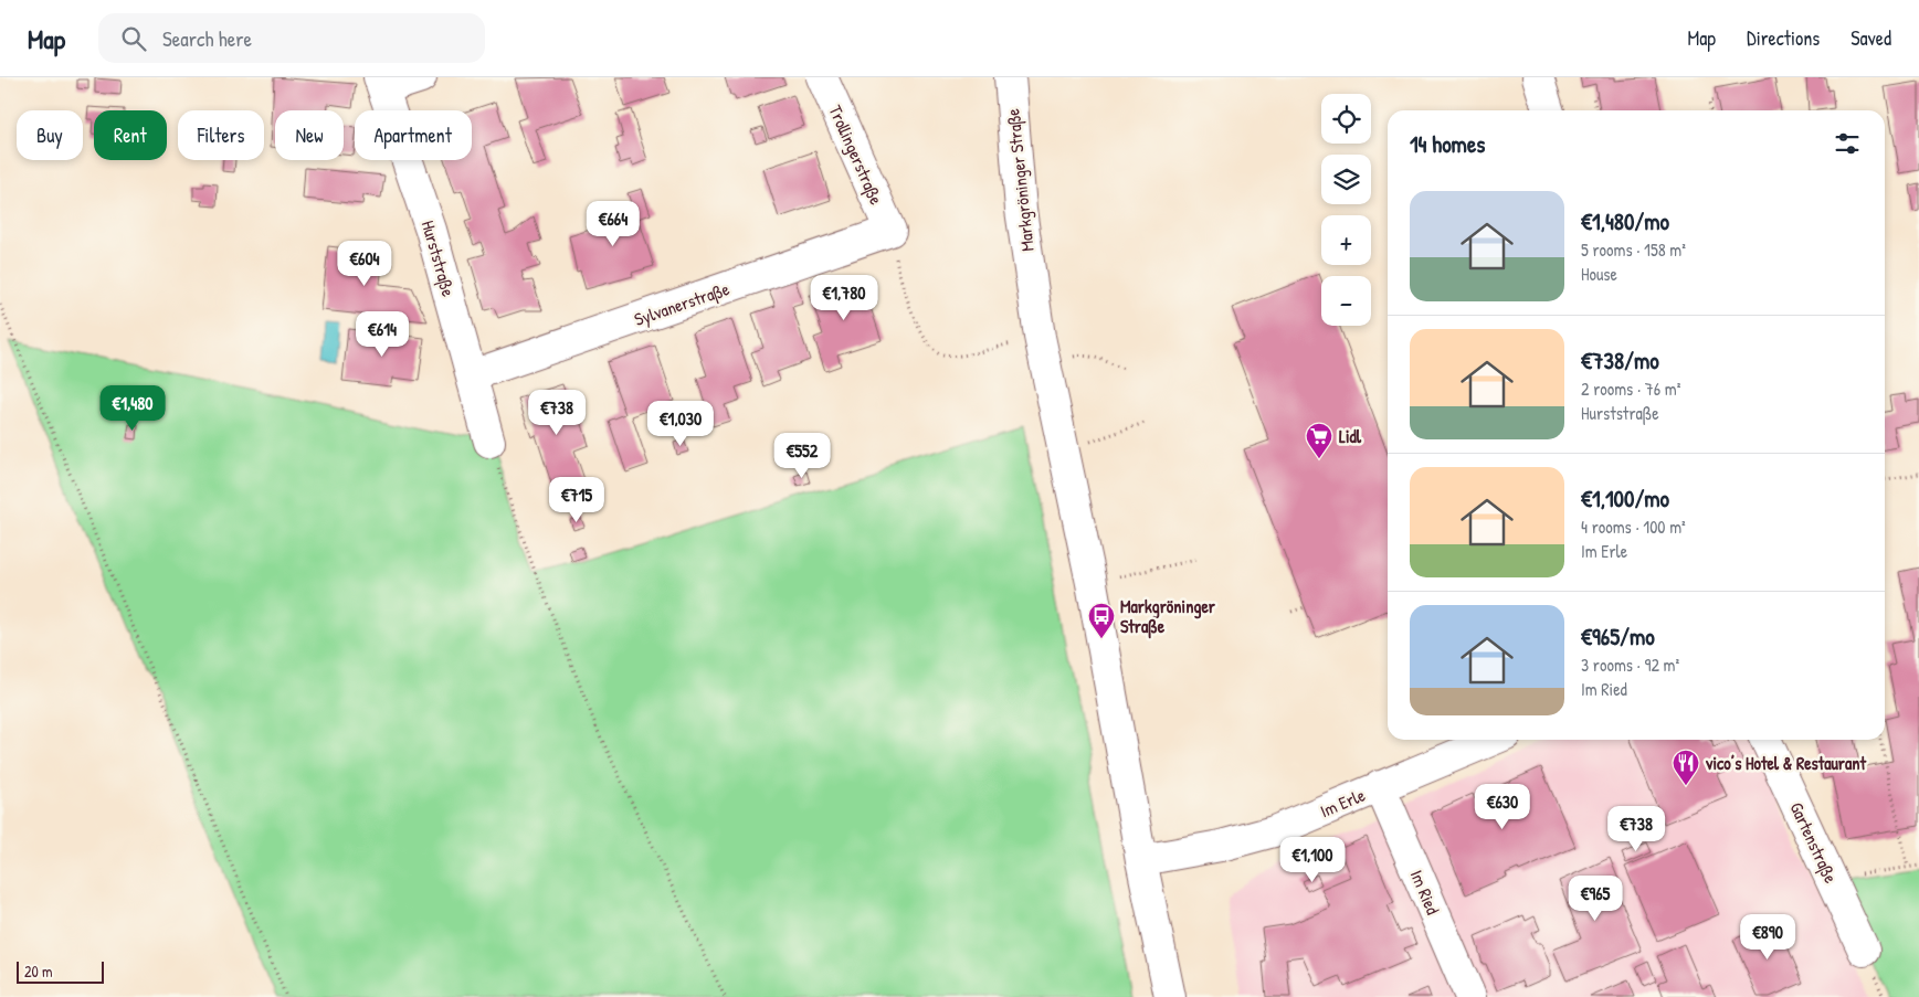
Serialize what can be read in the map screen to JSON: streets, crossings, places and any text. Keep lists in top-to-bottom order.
{
  "streets": {
    "street": [
      "Trollingerstraße",
      "Markgröninger Straße",
      "Hurststraße",
      "Sylvanerstraße",
      "Im Erle",
      "Gartenstraße",
      "Im Ried"
    ]
  },
  "crossings": [
    ["Trollingerstraße", "Sylvanerstraße"],
    ["Markgröninger Straße", "Im Erle"],
    ["Hurststraße", "Sylvanerstraße"],
    ["Im Erle", "Im Ried"]
  ],
  "places": {
    "supermarket": ["Lidl"],
    "bus stop": ["Markgröninger Straße"],
    "restaurant": ["vico’s Hotel & Restaurant"]
  },
  "scale_bar": "20 m",
  "page": {
    "header": "Map",
    "search": "Search here",
    "nav": ["Map", "Directions", "Saved"],
    "map_buttons": ["+", "−"],
    "chip": [
      "Buy",
      "Rent",
      "Filters",
      "New",
      "Apartment"
    ],
    "heading": "14 homes",
    "list": [
      {
        "name": "€1,480/mo",
        "note": "5 rooms · 158 m² · House"
      },
      {
        "name": "€738/mo",
        "note": "2 rooms · 76 m² · Hurststraße"
      },
      {
        "name": "€1,100/mo",
        "note": "4 rooms · 100 m² · Im Erle"
      },
      {
        "name": "€965/mo",
        "note": "3 rooms · 92 m² · Im Ried"
      }
    ],
    "price": [
      "€664",
      "€604",
      "€1,780",
      "€614",
      "€1,480",
      "€738",
      "€1,030",
      "€552",
      "€715",
      "€630",
      "€738",
      "€1,100",
      "€965",
      "€890"
    ],
    "scale": "20 m"
  }
}
